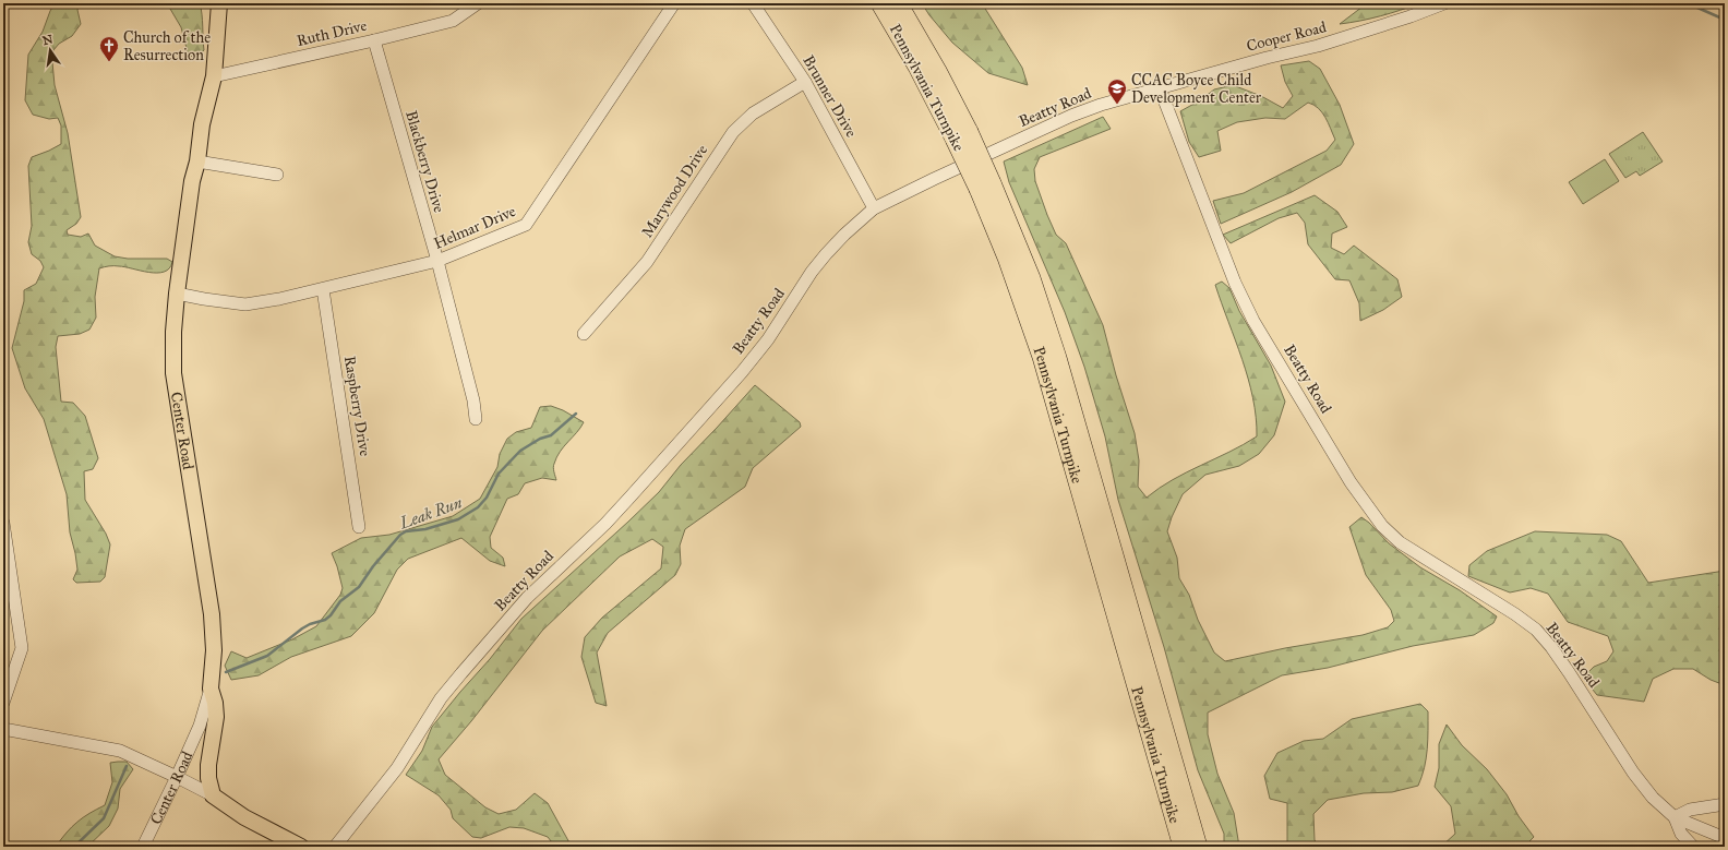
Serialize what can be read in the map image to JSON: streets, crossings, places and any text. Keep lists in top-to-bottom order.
{
  "streets": {
    "highway": ["Pennsylvania Turnpike"],
    "main road": ["Center Road"],
    "street": [
      "Ruth Drive",
      "Cooper Road",
      "Brunner Drive",
      "Beatty Road",
      "Blackberry Drive",
      "Marywood Drive",
      "Helmar Drive",
      "Raspberry Drive"
    ]
  },
  "crossings": [
    ["Ruth Drive", "Blackberry Drive"],
    ["Ruth Drive", "Center Road"],
    ["Cooper Road", "Beatty Road"],
    ["Brunner Drive", "Beatty Road"],
    ["Brunner Drive", "Marywood Drive"],
    ["Blackberry Drive", "Helmar Drive"],
    ["Helmar Drive", "Raspberry Drive"],
    ["Helmar Drive", "Center Road"]
  ],
  "water": ["Leak Run"],
  "places": {
    "church": ["Church of the Resurrection"],
    "school or university": ["CCAC Boyce Child Development Center"]
  },
  "north": "top"
}
